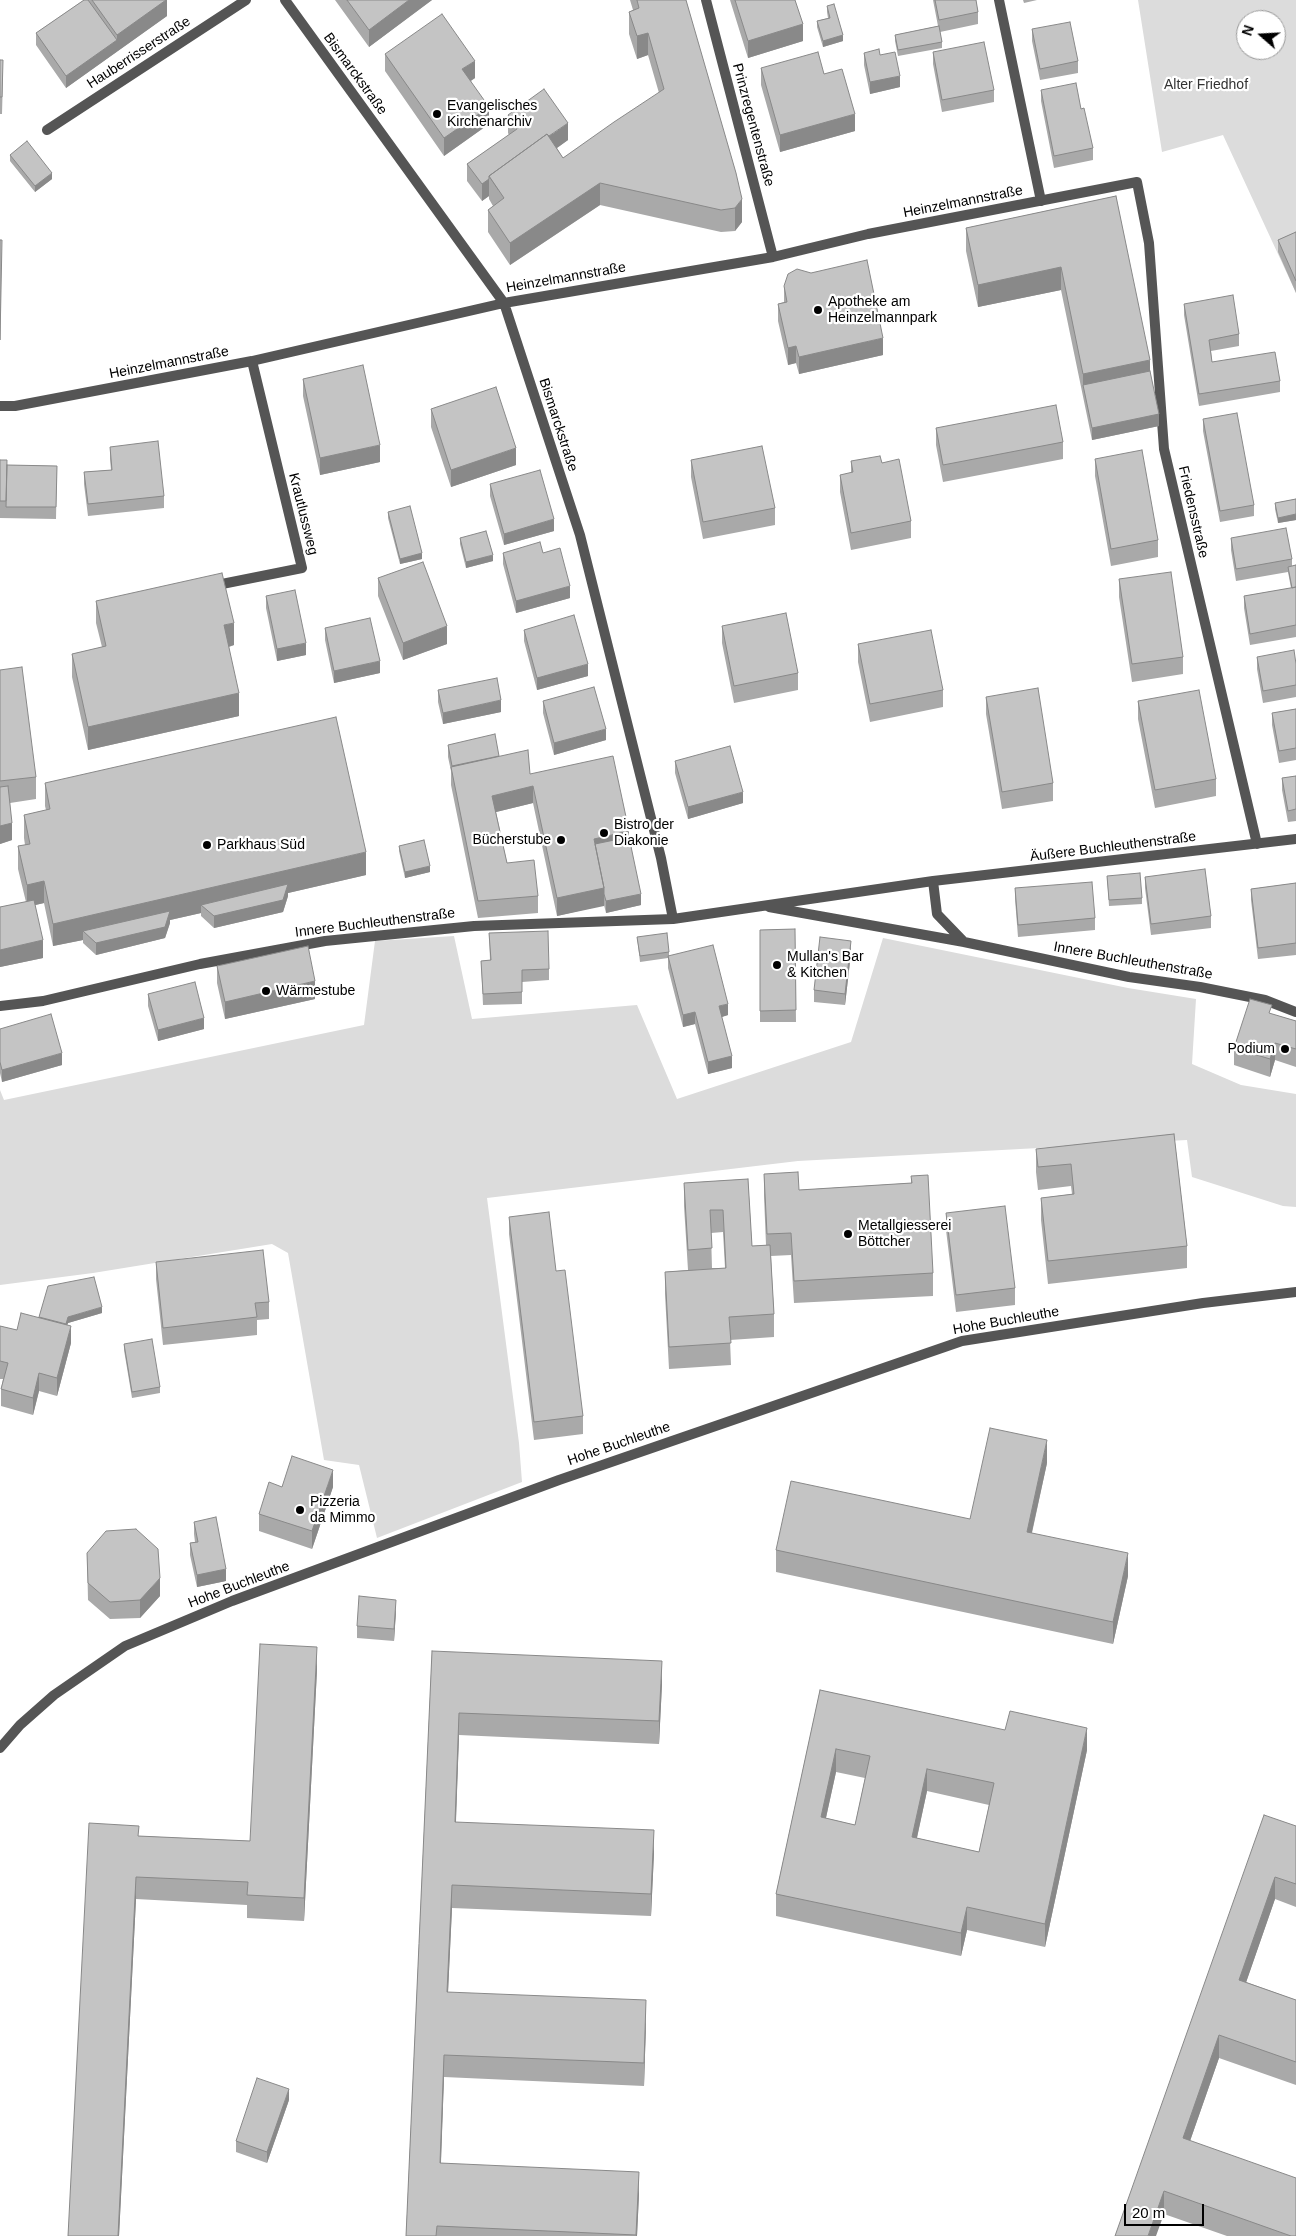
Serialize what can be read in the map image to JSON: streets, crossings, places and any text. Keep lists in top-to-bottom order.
{
  "streets": {
    "street": [
      "Hauberrisserstraße",
      "Bismarckstraße",
      "Prinzregentenstraße",
      "Heinzelmannstraße",
      "Friedensstraße",
      "Krautlussweg",
      "Äußere Buchleuthenstraße",
      "Innere Buchleuthenstraße",
      "Hohe Buchleuthe"
    ]
  },
  "crossings": [
    ["Bismarckstraße", "Heinzelmannstraße"],
    ["Bismarckstraße", "Innere Buchleuthenstraße"],
    ["Prinzregentenstraße", "Heinzelmannstraße"],
    ["Heinzelmannstraße", "Friedensstraße"],
    ["Heinzelmannstraße", "Krautlussweg"],
    ["Friedensstraße", "Äußere Buchleuthenstraße"],
    ["Äußere Buchleuthenstraße", "Innere Buchleuthenstraße"]
  ],
  "parks": ["Alter Friedhof"],
  "places": [
    "Evangelisches Kirchenarchiv",
    "Apotheke am Heinzelmannpark",
    "Bistro der Diakonie",
    "Bücherstube",
    "Parkhaus Süd",
    "Mullan's Bar & Kitchen",
    "Wärmestube",
    "Podium",
    "Metallgiesserei Böttcher",
    "Pizzeria da Mimmo"
  ],
  "scale_bar": "20 m",
  "north": "left"
}
